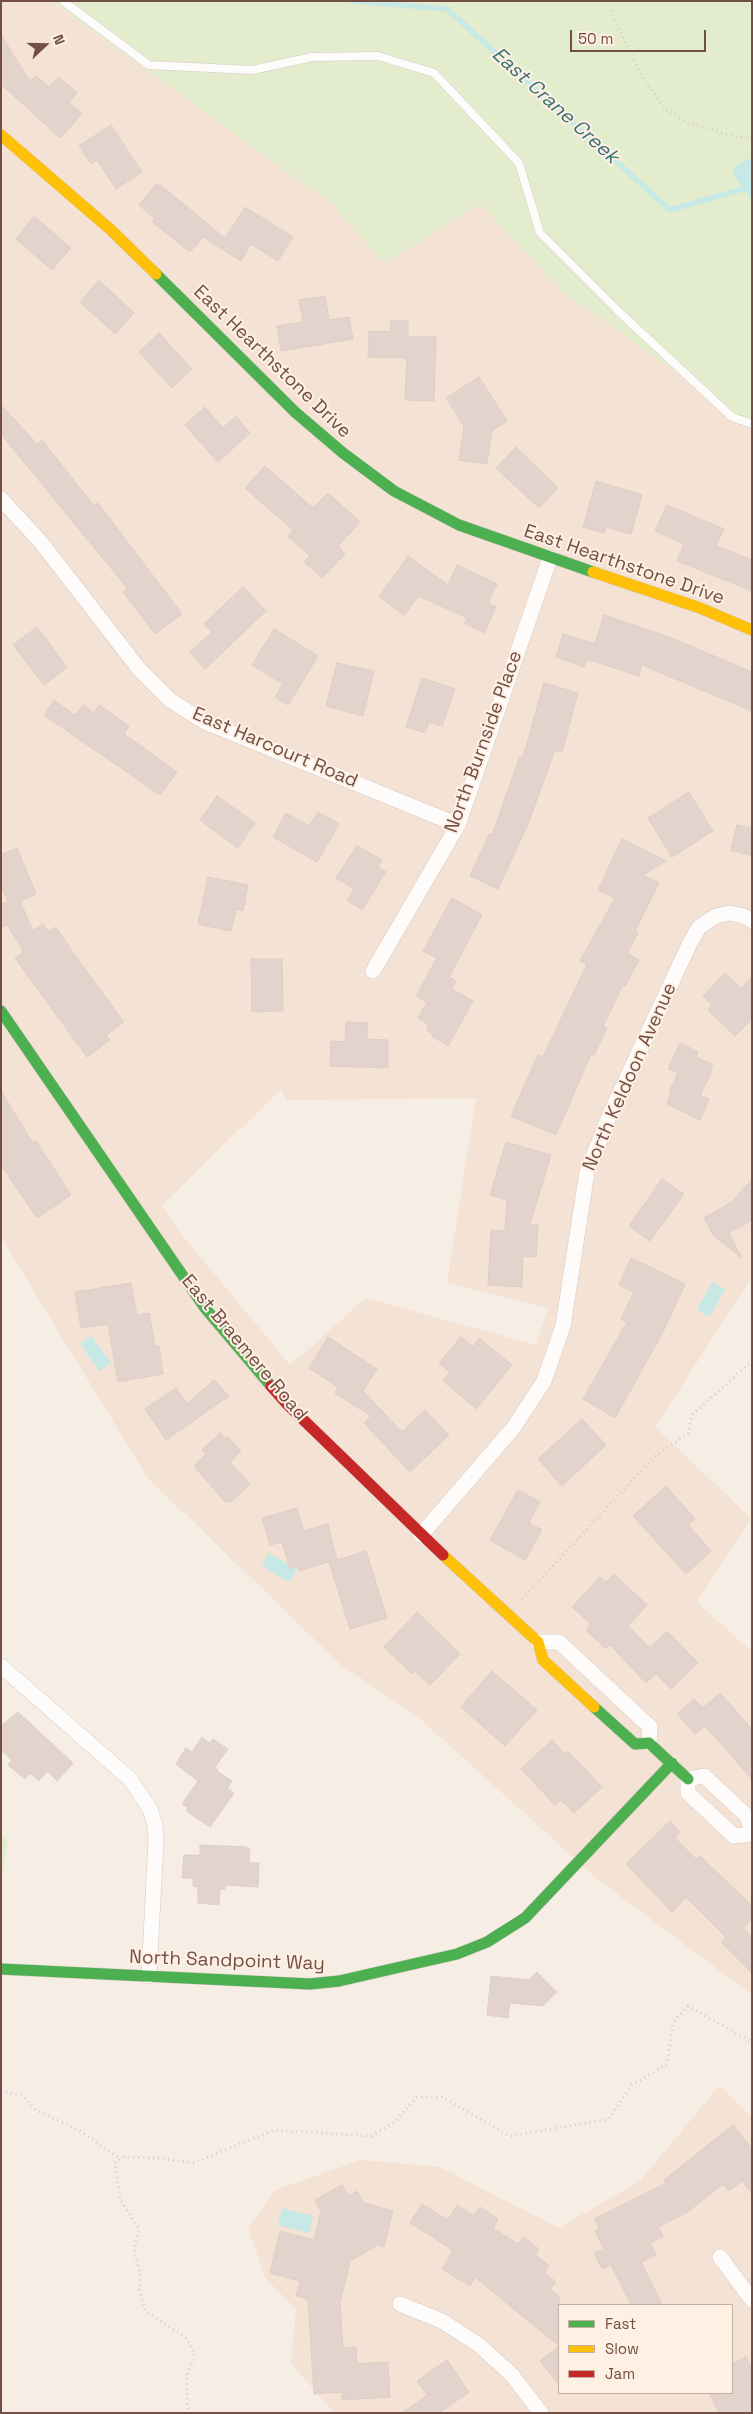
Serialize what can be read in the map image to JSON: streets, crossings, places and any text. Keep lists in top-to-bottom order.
{
  "streets": {
    "street": [
      "East Hearthstone Drive",
      "North Burnside Place",
      "East Harcourt Road",
      "North Keldoon Avenue",
      "East Braemere Road",
      "North Sandpoint Way"
    ]
  },
  "crossings": [
    ["East Hearthstone Drive", "North Burnside Place"],
    ["North Burnside Place", "East Harcourt Road"],
    ["North Keldoon Avenue", "East Braemere Road"],
    ["East Braemere Road", "North Sandpoint Way"]
  ],
  "water": ["East Crane Creek"],
  "legend": ["Fast", "Slow", "Jam"],
  "scale_bar": "50 m",
  "north": "right"
}
